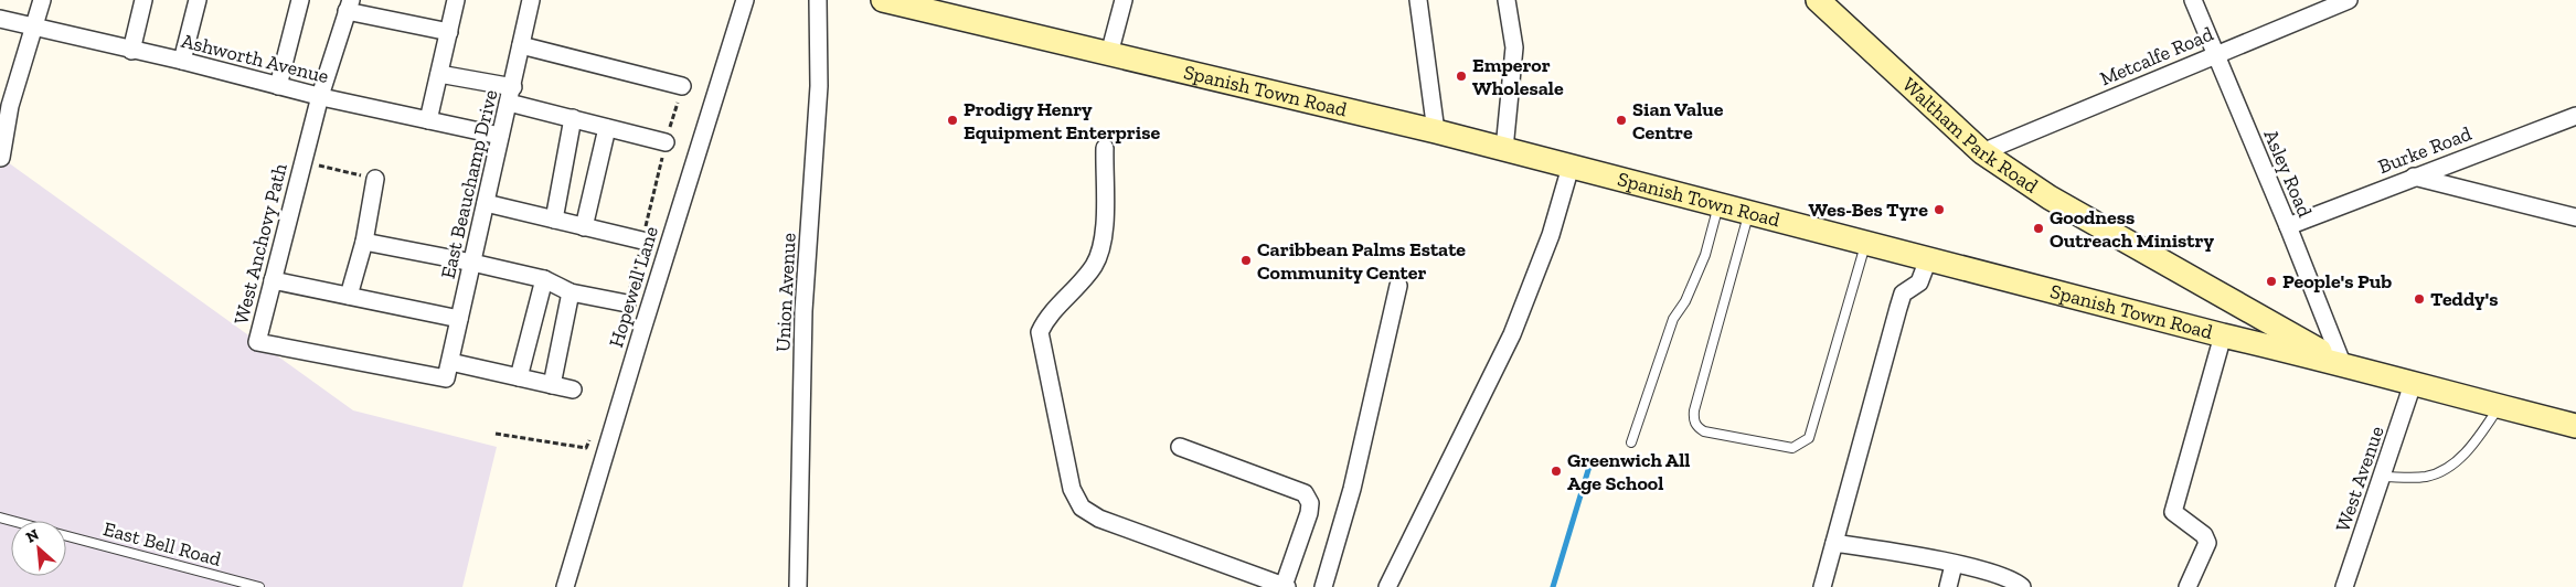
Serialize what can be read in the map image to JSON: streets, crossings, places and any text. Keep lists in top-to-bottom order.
{
  "streets": {
    "main road": ["Spanish Town Road", "Waltham Park Road"],
    "street": [
      "Metcalfe Road",
      "Ashworth Avenue",
      "Burke Road",
      "Asley Road",
      "East Beauchamp Drive",
      "West Anchovy Path",
      "Hopewell Lane",
      "Union Avenue",
      "West Avenue"
    ],
    "lane": ["East Bell Road"]
  },
  "crossings": [
    ["Metcalfe Road", "Waltham Park Road"],
    ["Metcalfe Road", "Asley Road"],
    ["Ashworth Avenue", "East Beauchamp Drive"],
    ["Ashworth Avenue", "West Anchovy Path"],
    ["Spanish Town Road", "Waltham Park Road"],
    ["Spanish Town Road", "Asley Road"],
    ["Spanish Town Road", "West Avenue"],
    ["Waltham Park Road", "Asley Road"],
    ["Burke Road", "Asley Road"],
    ["East Beauchamp Drive", "West Anchovy Path"]
  ],
  "places": [
    "Emperor Wholesale",
    "Prodigy Henry Equipment Enterprise",
    "Sian Value Centre",
    "Wes-Bes Tyre",
    "Goodness Outreach Ministry",
    "Caribbean Palms Estate Community Center",
    "People's Pub",
    "Teddy's",
    "Greenwich All Age School"
  ],
  "north": "top left"
}
